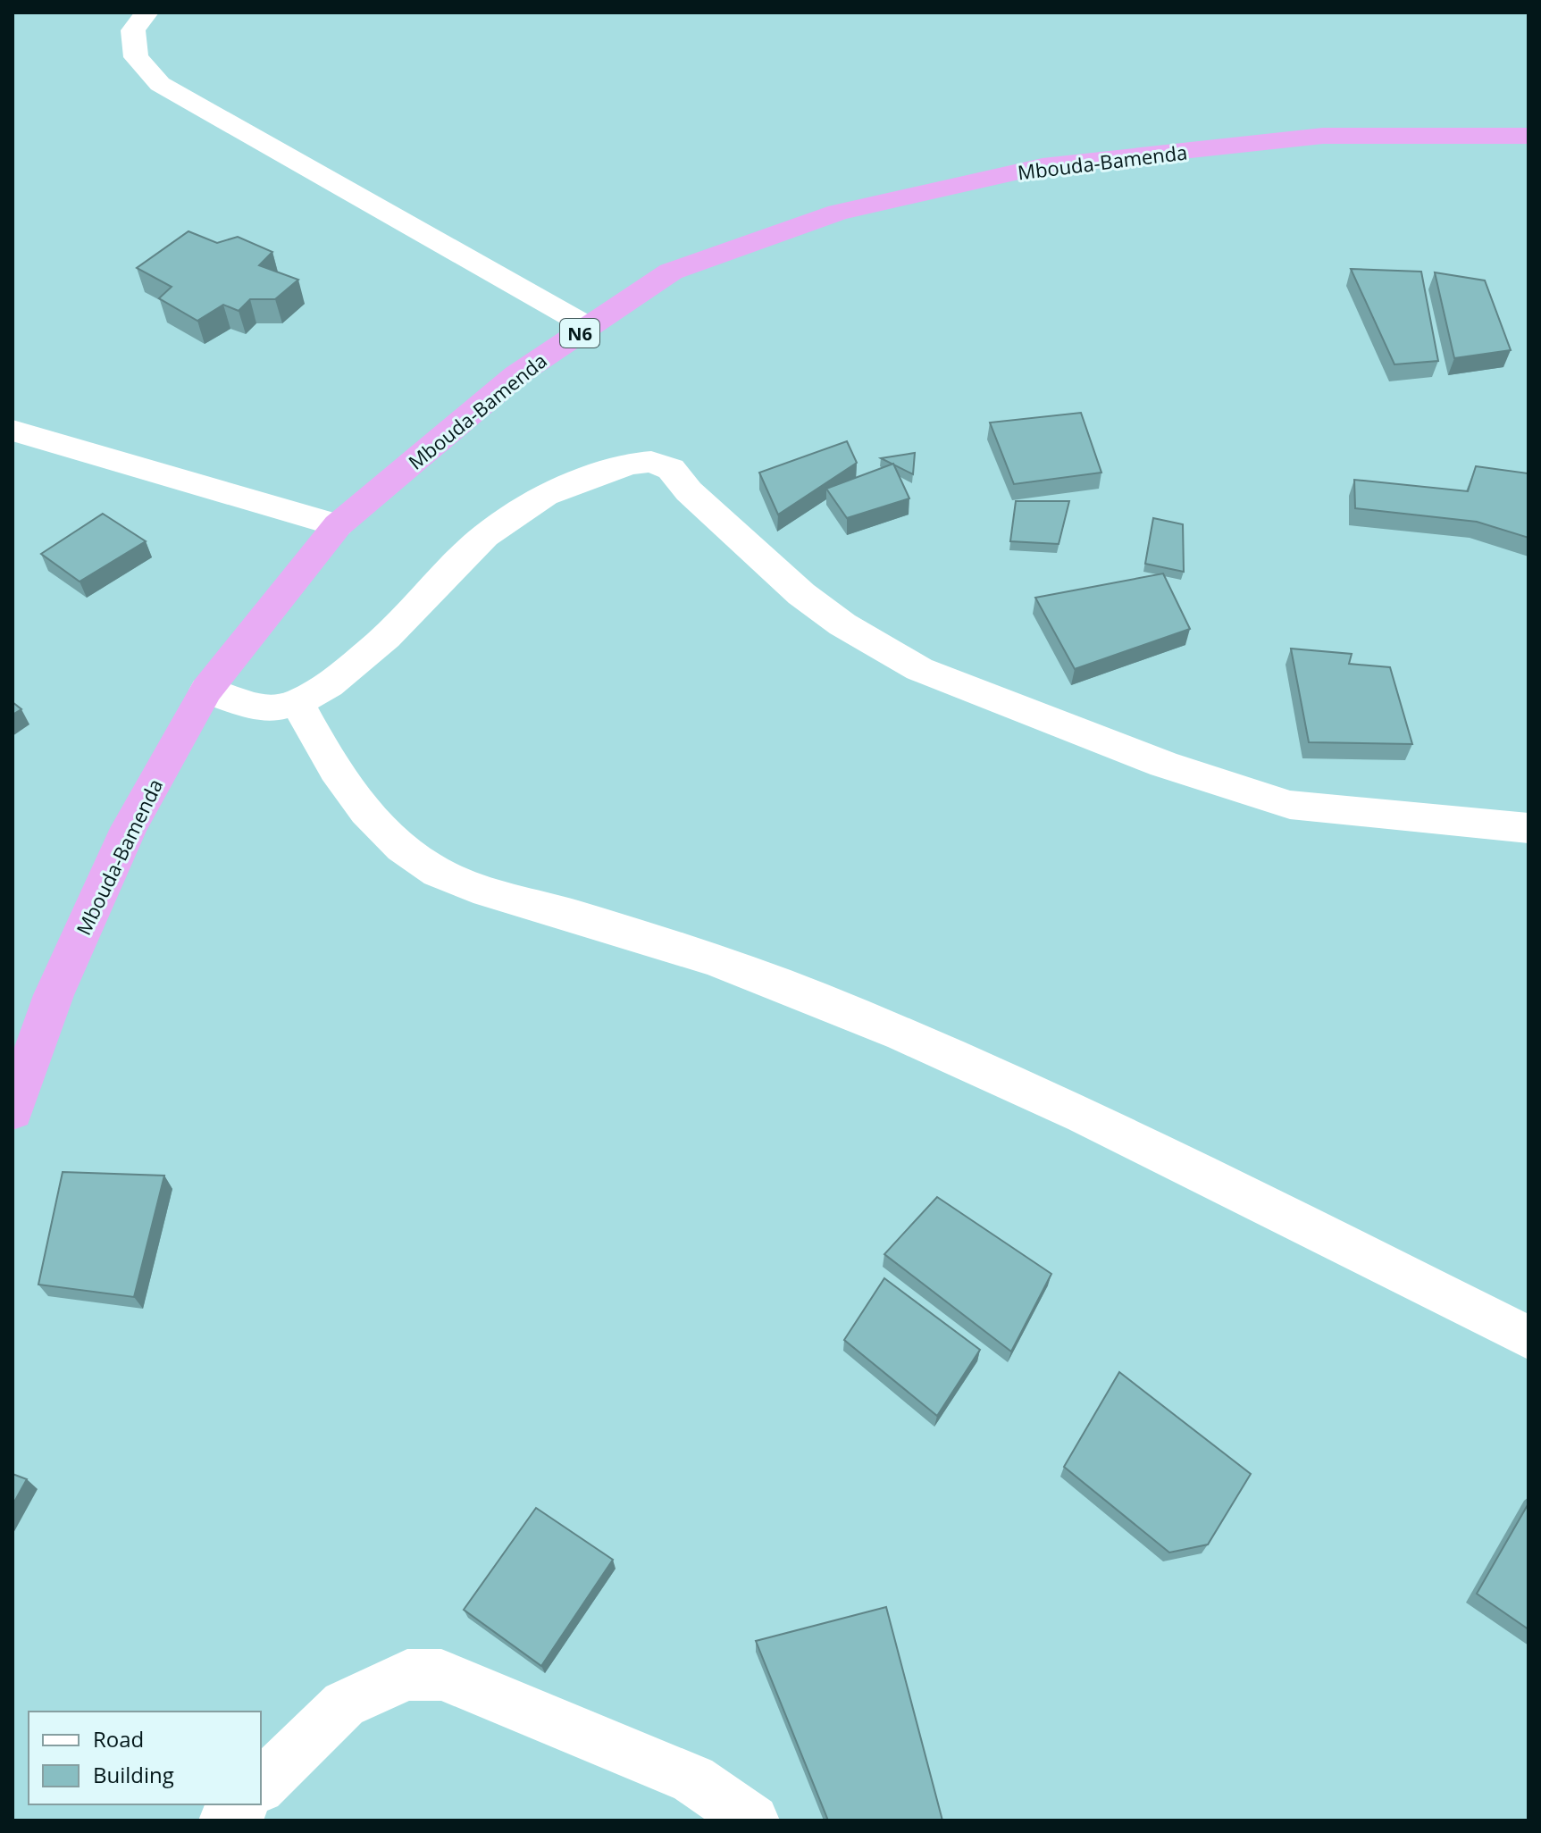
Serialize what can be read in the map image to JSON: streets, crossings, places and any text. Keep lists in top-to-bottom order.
{
  "streets": {
    "highway": ["Mbouda-Bamenda", "N6"]
  },
  "legend": ["Road", "Building"]
}
